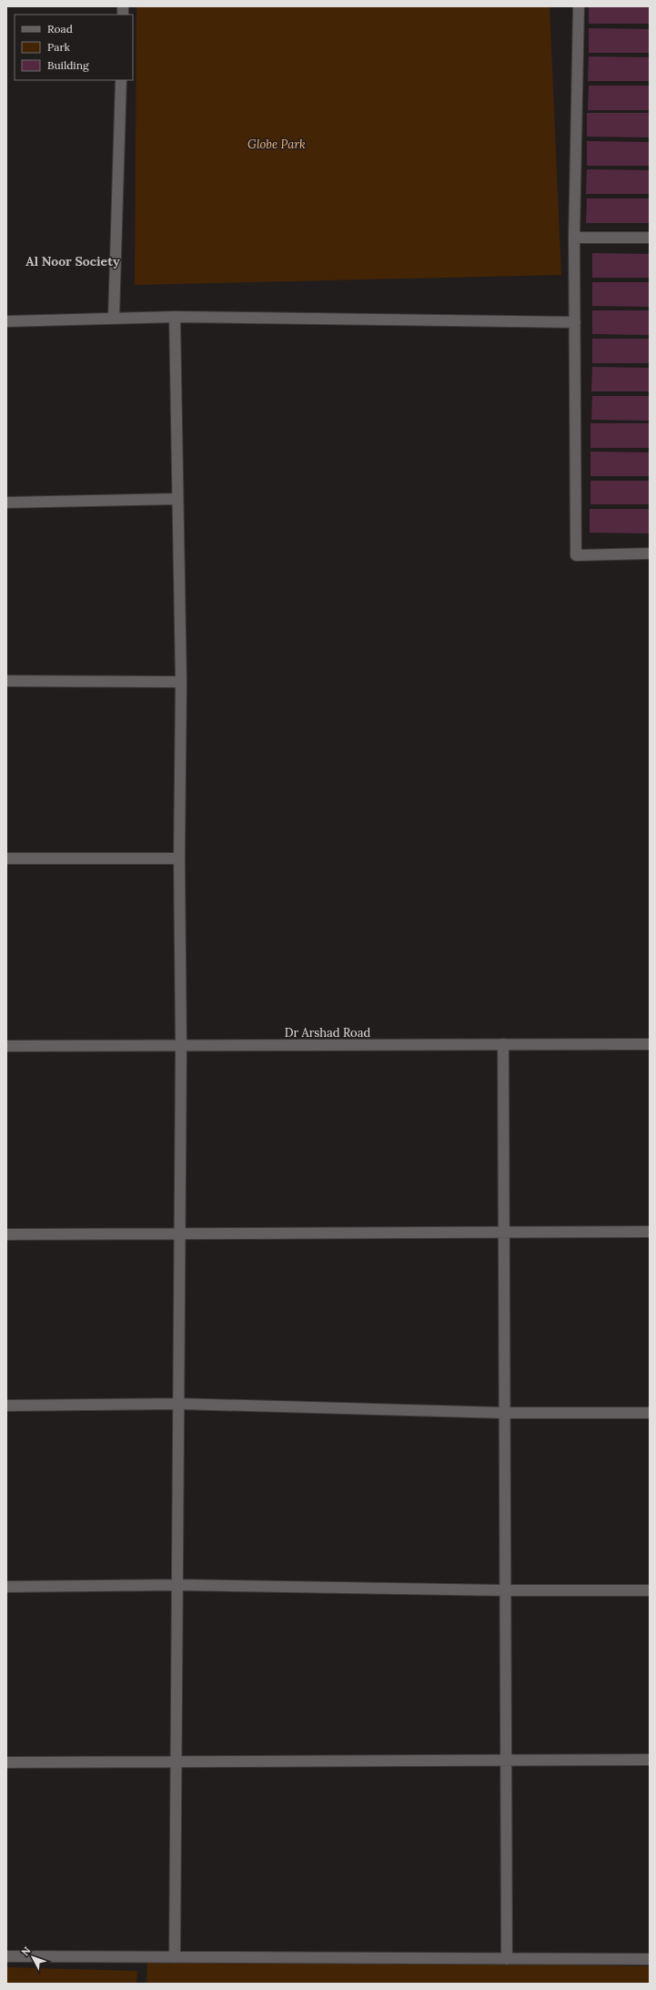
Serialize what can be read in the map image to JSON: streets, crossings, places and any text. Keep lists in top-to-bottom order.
{
  "streets": {
    "street": ["Dr Arshad Road"]
  },
  "districts": ["Al Noor Society"],
  "parks": ["Globe Park"],
  "legend": ["Road", "Park", "Building"],
  "north": "top left"
}
